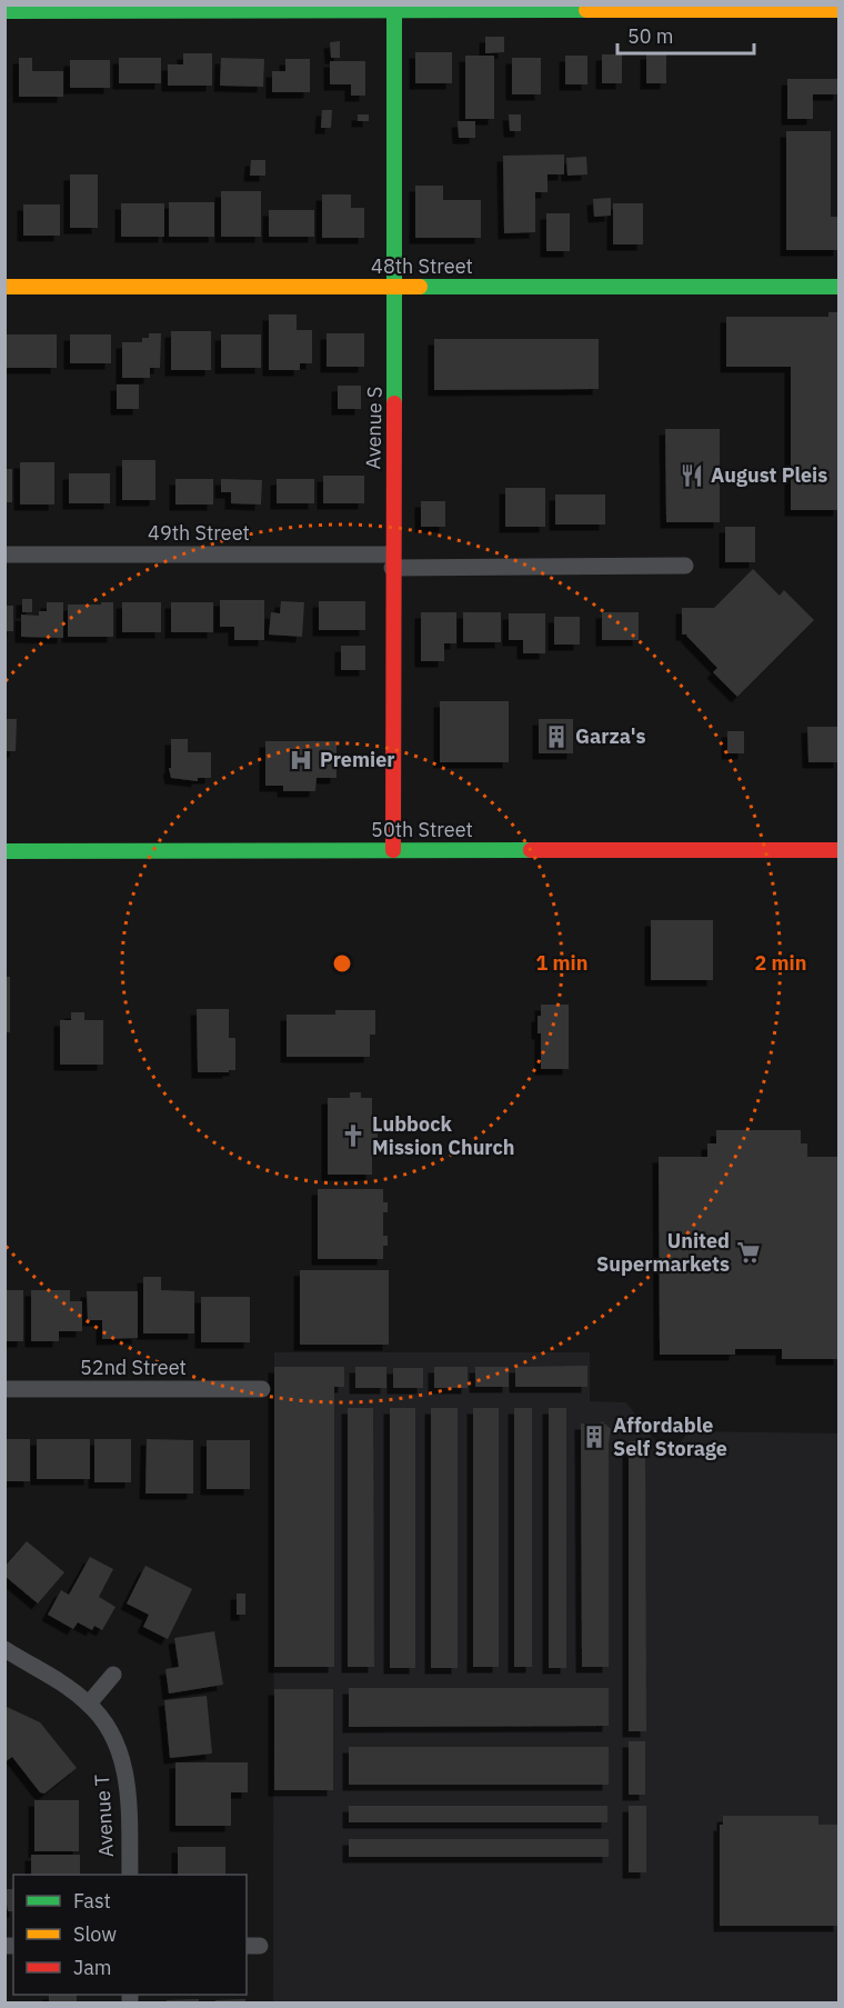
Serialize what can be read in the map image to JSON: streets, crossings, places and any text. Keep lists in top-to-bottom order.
{
  "streets": {
    "street": [
      "48th Street",
      "Avenue S",
      "49th Street",
      "50th Street",
      "52nd Street",
      "Avenue T"
    ]
  },
  "crossings": [
    ["48th Street", "Avenue S"],
    ["Avenue S", "49th Street"],
    ["Avenue S", "50th Street"]
  ],
  "places": {
    "restaurant": ["August Pleis"],
    "building": ["Garza's", "Affordable Self Storage"],
    "hospital": ["Premier"],
    "church": ["Lubbock Mission Church"],
    "supermarket": ["United Supermarkets"]
  },
  "legend": ["Fast", "Slow", "Jam"],
  "scale_bar": "50 m",
  "rings": ["1 min", "2 min"]
}
